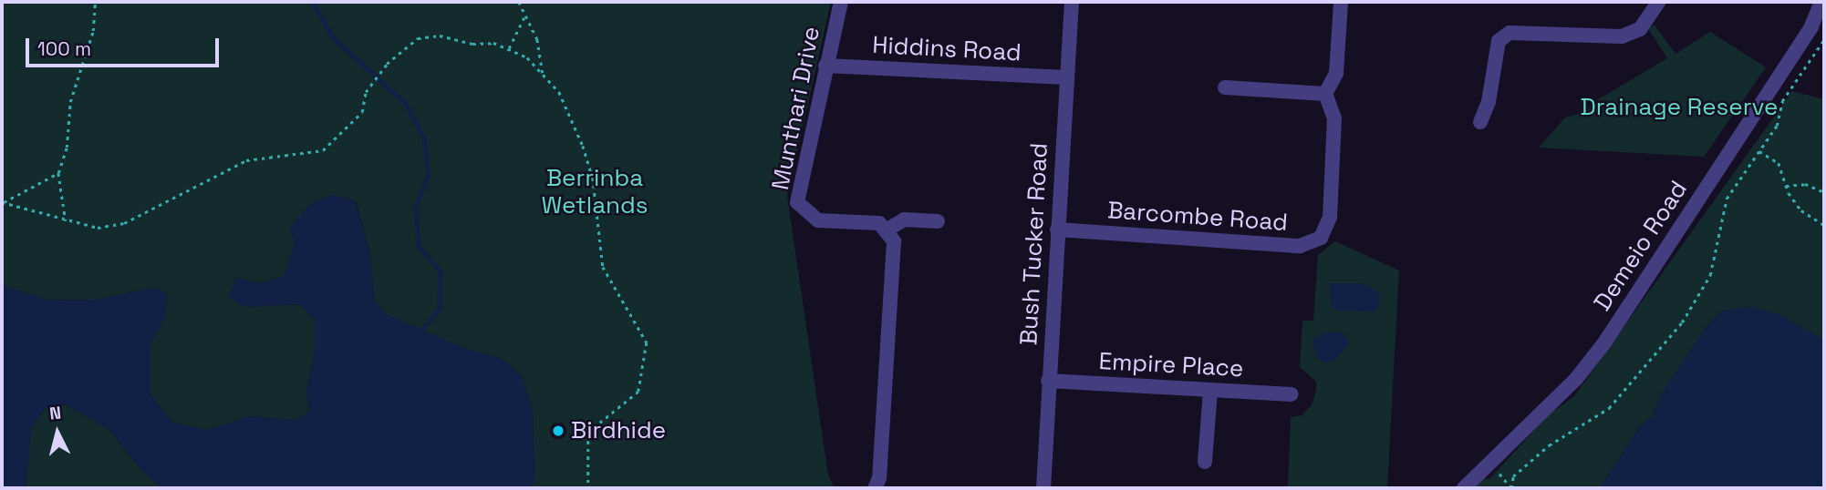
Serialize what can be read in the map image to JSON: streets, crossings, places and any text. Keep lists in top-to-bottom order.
{
  "streets": {
    "street": [
      "Hiddins Road",
      "Munthari Drive",
      "Barcombe Road",
      "Bush Tucker Road",
      "Demeio Road",
      "Empire Place"
    ]
  },
  "crossings": [
    ["Hiddins Road", "Munthari Drive"],
    ["Hiddins Road", "Bush Tucker Road"],
    ["Barcombe Road", "Bush Tucker Road"],
    ["Bush Tucker Road", "Empire Place"]
  ],
  "parks": ["Drainage Reserve", "Berrinba Wetlands"],
  "places": ["Birdhide"],
  "scale_bar": "100 m",
  "north": "top"
}
